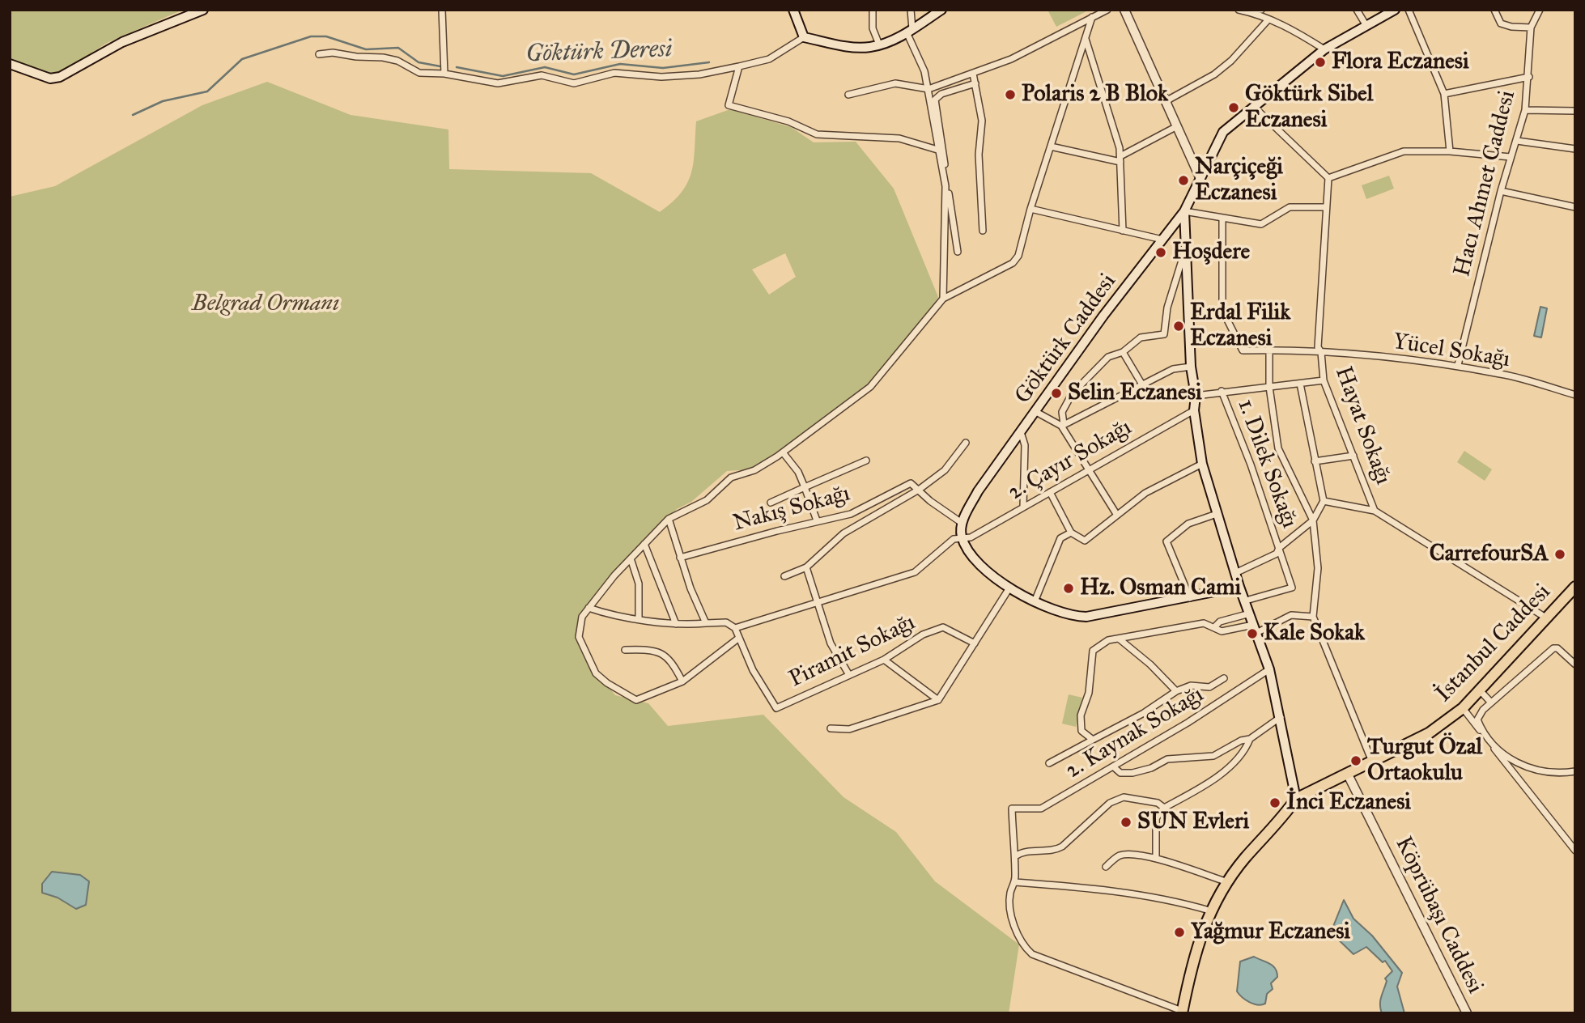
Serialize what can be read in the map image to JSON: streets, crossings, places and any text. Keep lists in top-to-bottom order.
{
  "streets": {
    "main road": ["Göktürk Caddesi", "İstanbul Caddesi"],
    "street": [
      "Hacı Ahmet Caddesi",
      "Yücel Sokağı",
      "Hayat Sokağı",
      "2. Çayır Sokağı",
      "1. Dilek Sokağı",
      "Nakış Sokağı",
      "Piramit Sokağı",
      "2. Kaynak Sokağı",
      "Köprübaşı Caddesi"
    ]
  },
  "crossings": [
    ["Hacı Ahmet Caddesi", "Yücel Sokağı"],
    ["Göktürk Caddesi", "2. Çayır Sokağı"],
    ["Yücel Sokağı", "Hayat Sokağı"],
    ["İstanbul Caddesi", "Köprübaşı Caddesi"]
  ],
  "water": ["Göktürk Deresi"],
  "parks": ["Belgrad Ormanı"],
  "places": [
    "Flora Eczanesi",
    "Polaris 2 B Blok",
    "Göktürk Sibel Eczanesi",
    "Narçiçeği Eczanesi",
    "Hoşdere",
    "Erdal Filik Eczanesi",
    "Selin Eczanesi",
    "CarrefourSA",
    "Hz. Osman Cami",
    "Kale Sokak",
    "Turgut Özal Ortaokulu",
    "İnci Eczanesi",
    "SUN Evleri",
    "Yağmur Eczanesi"
  ]
}
